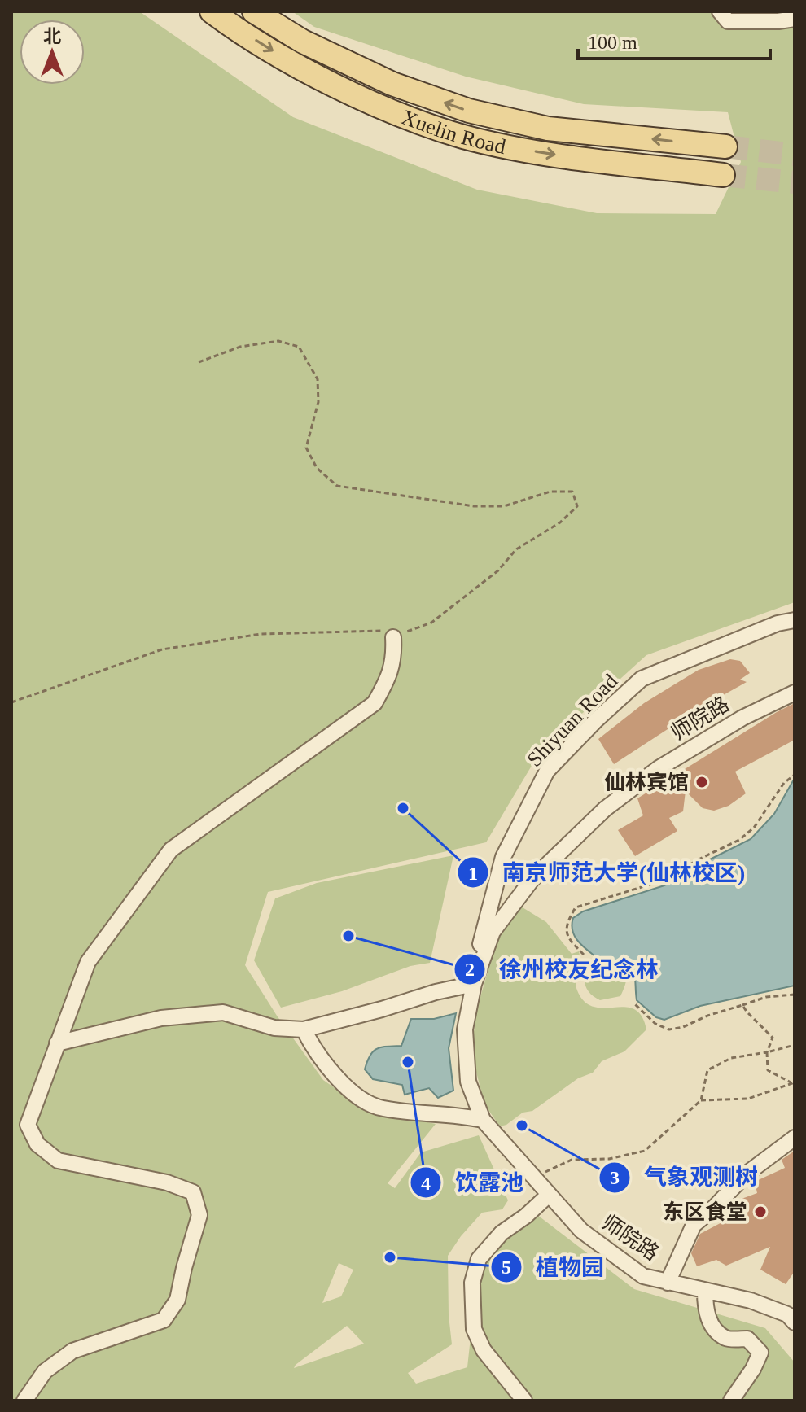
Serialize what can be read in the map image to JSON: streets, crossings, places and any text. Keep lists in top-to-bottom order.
{
  "streets": {
    "main road": ["Xuelin Road"],
    "street": ["师院路", "Shiyuan Road"]
  },
  "crossings": [
    ["师院路", "Shiyuan Road"]
  ],
  "places": [
    "仙林宾馆",
    "南京师范大学(仙林校区)",
    "徐州校友纪念林",
    "饮露池",
    "气象观测树",
    "东区食堂",
    "植物园"
  ],
  "scale_bar": "100 m",
  "north": "top"
}
